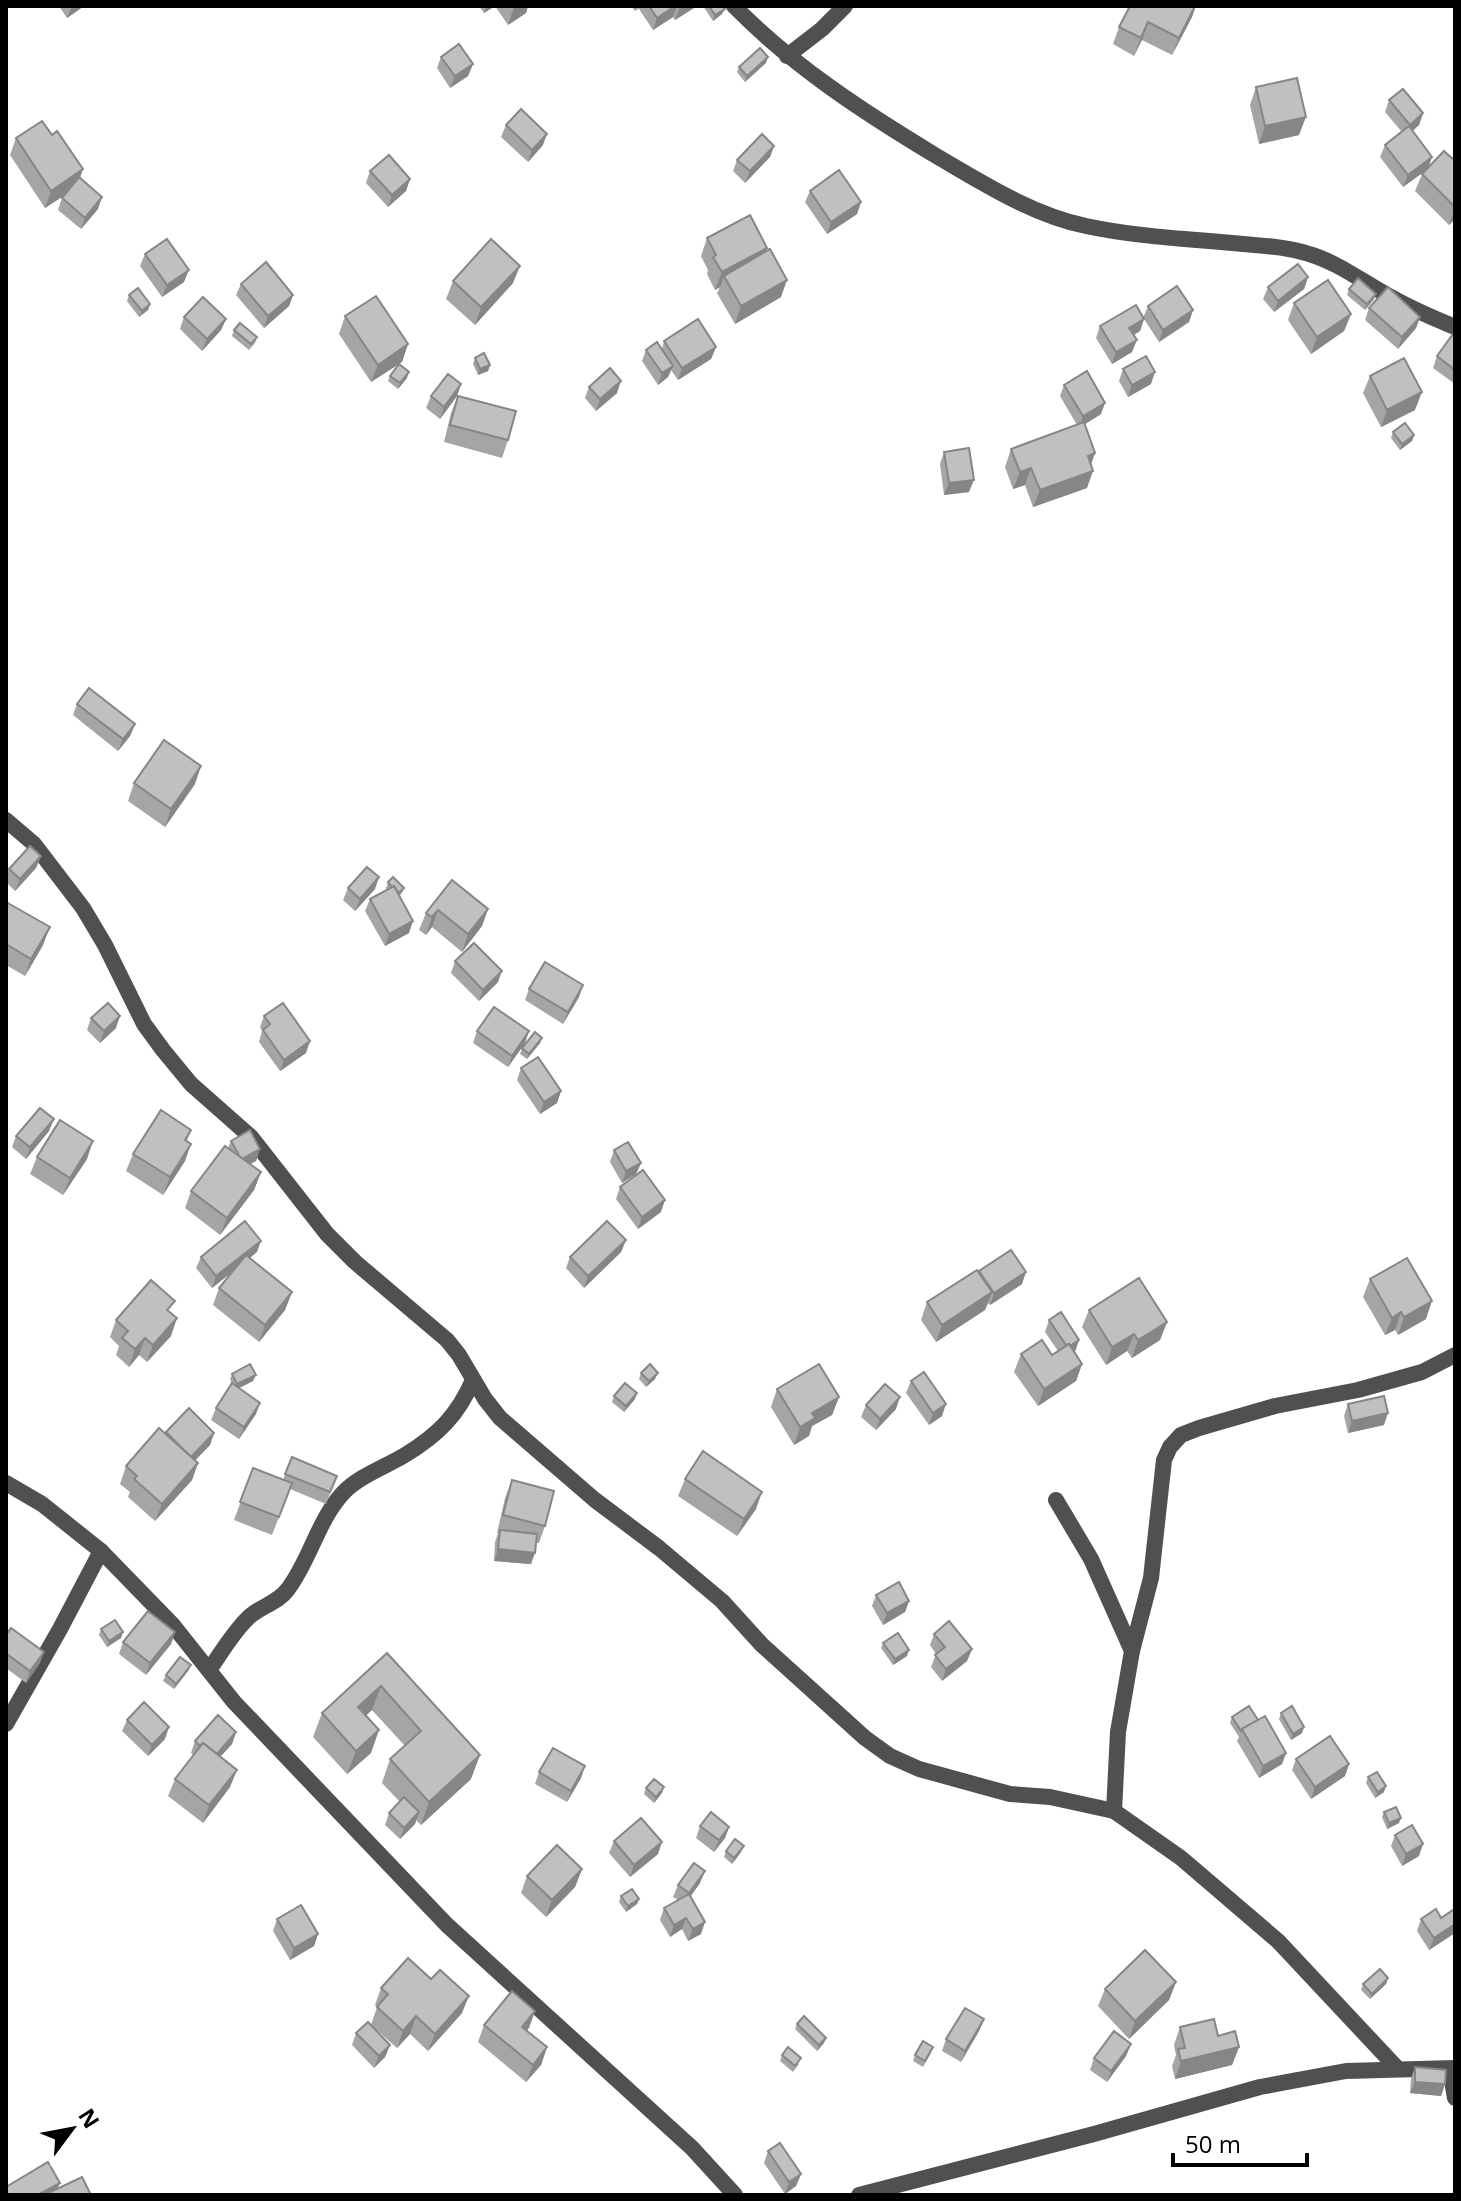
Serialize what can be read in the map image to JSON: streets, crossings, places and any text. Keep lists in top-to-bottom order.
{
  "scale_bar": "50 m",
  "north": "top right"
}
